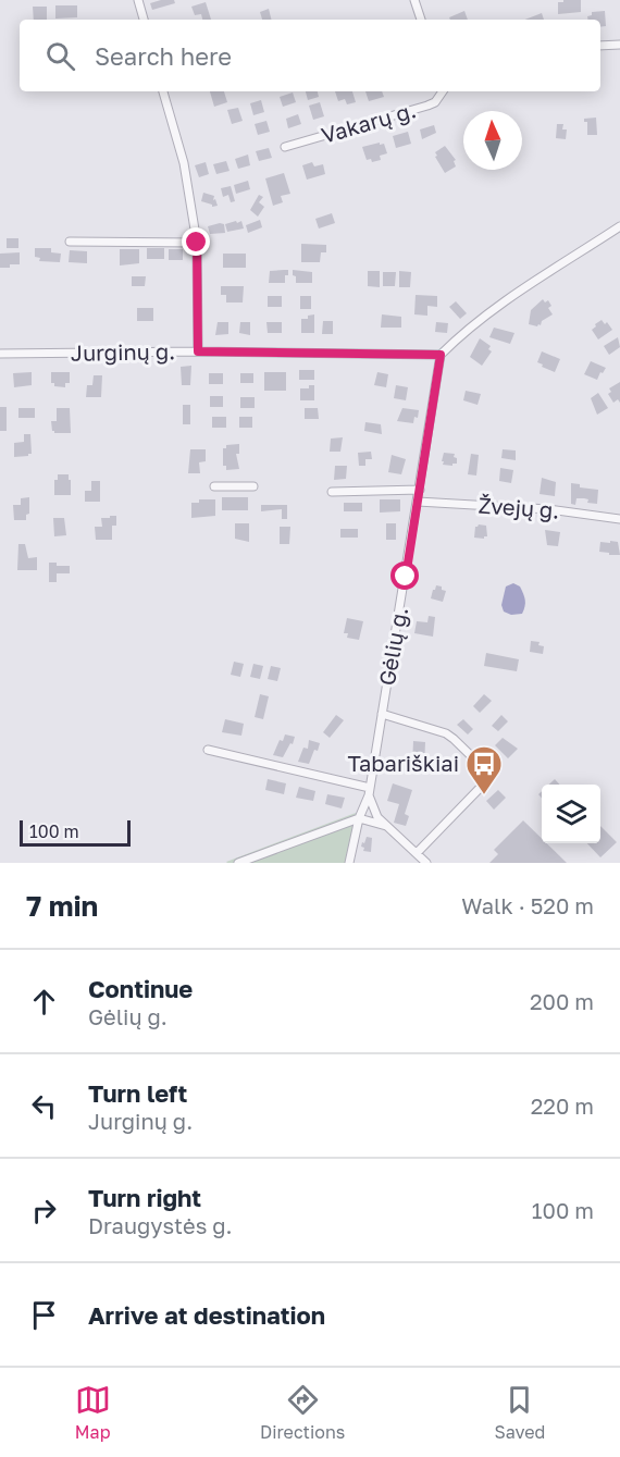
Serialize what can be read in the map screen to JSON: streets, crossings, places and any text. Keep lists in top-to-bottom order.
{
  "streets": {
    "street": [
      "Vakarų g.",
      "Jurginų g.",
      "Žvejų g.",
      "Gėlių g."
    ]
  },
  "crossings": [
    ["Jurginų g.", "Gėlių g."],
    ["Žvejų g.", "Gėlių g."]
  ],
  "places": {
    "bus stop": ["Tabariškiai"]
  },
  "scale_bar": "100 m",
  "north": "top",
  "page": {
    "search": "Search here",
    "scale": "100 m",
    "heading": ["7 min", "Walk · 520 m"],
    "list": [
      ["Continue", "Gėlių g.", "200 m"],
      ["Turn left", "Jurginų g.", "220 m"],
      ["Turn right", "Draugystės g.", "100 m"],
      "Arrive at destination"
    ],
    "nav": ["Map", "Directions", "Saved"]
  }
}
